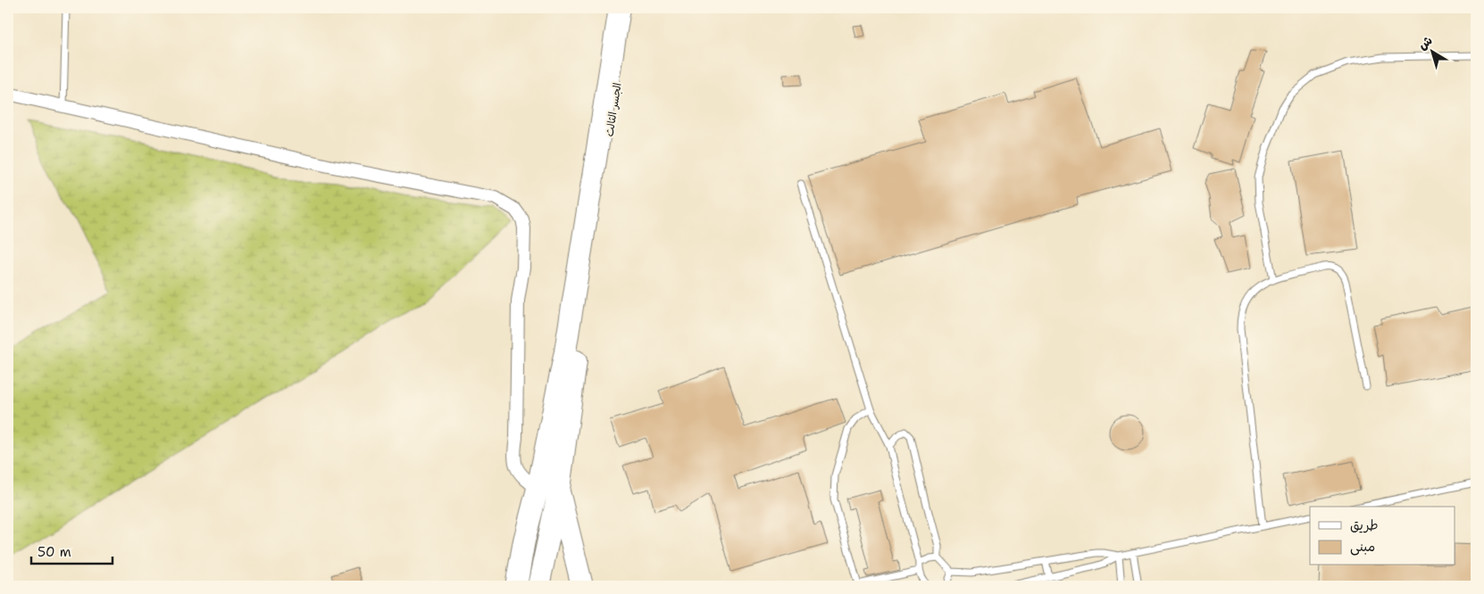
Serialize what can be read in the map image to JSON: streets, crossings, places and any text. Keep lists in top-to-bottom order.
{
  "streets": {
    "highway": ["الجسر الثالث"]
  },
  "legend": ["طريق", "مبنى"],
  "scale_bar": "50 m",
  "north": "top left"
}
